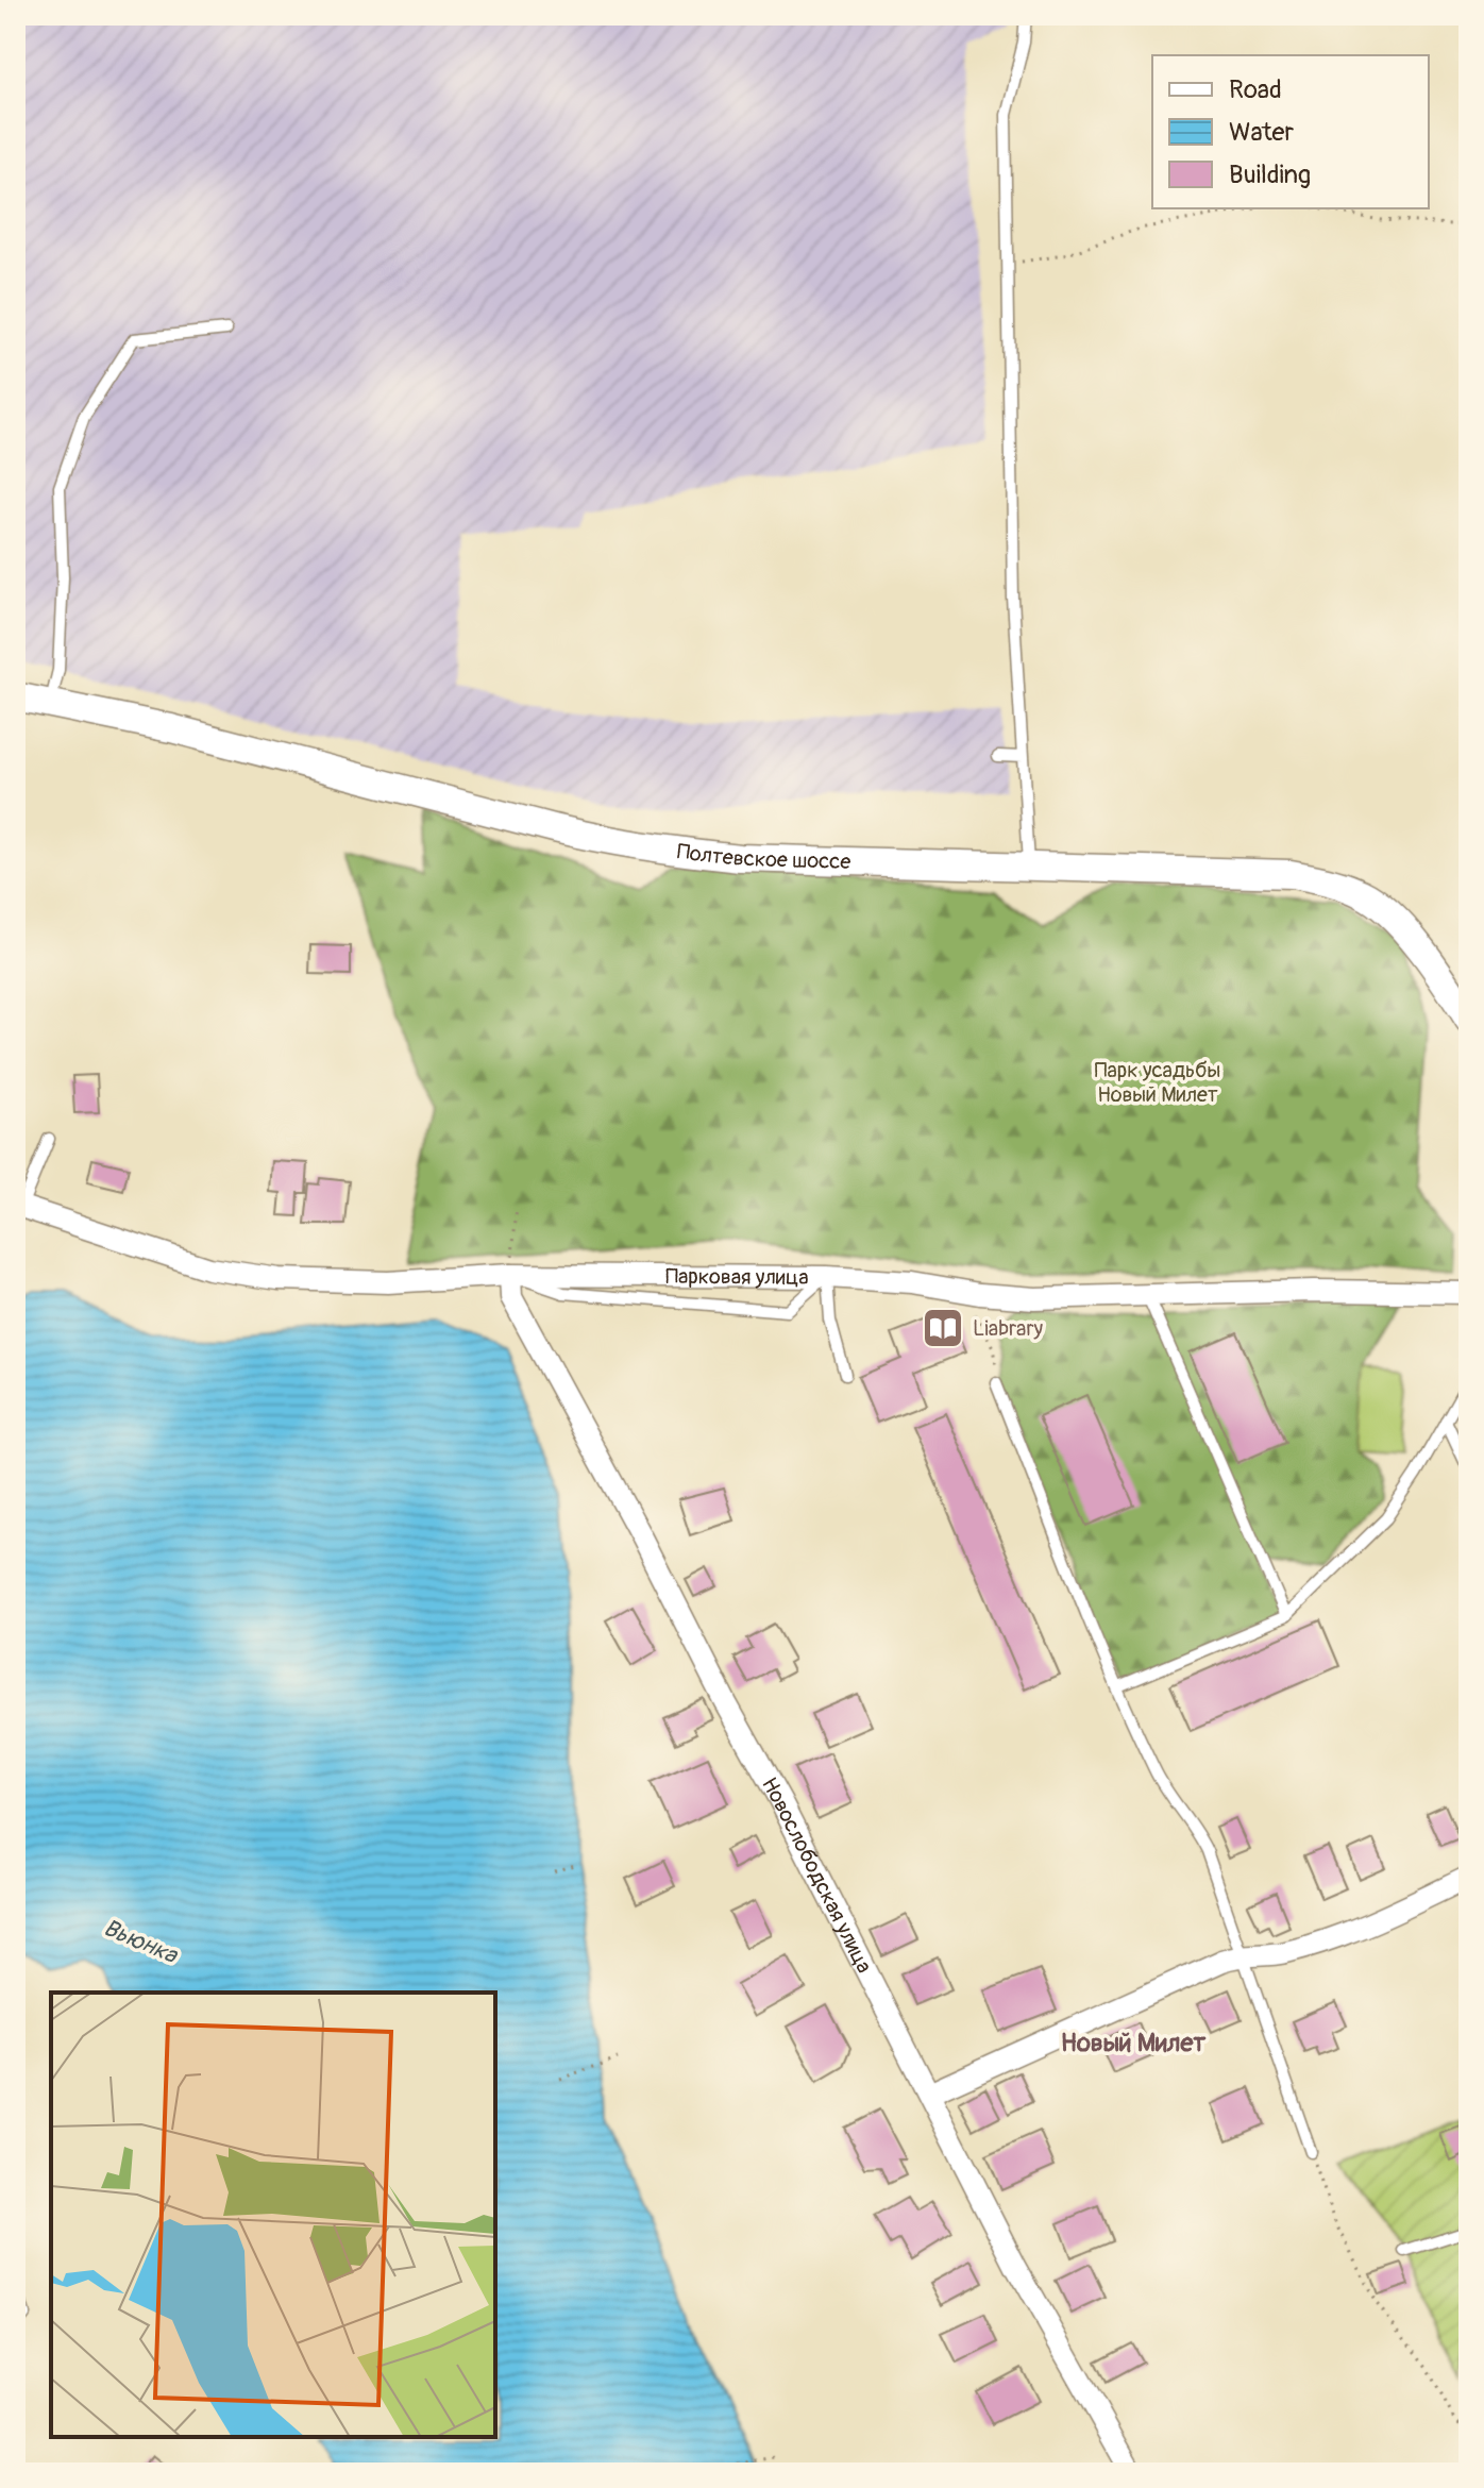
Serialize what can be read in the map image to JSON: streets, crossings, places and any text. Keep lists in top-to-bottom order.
{
  "streets": {
    "street": ["Полтевское шоссе", "Парковая улица", "Новослободская улица"]
  },
  "crossings": [
    ["Парковая улица", "Новослободская улица"]
  ],
  "districts": ["Новый Милет"],
  "water": ["Вьюнка"],
  "parks": ["Парк усадьбы Новый Милет"],
  "places": {
    "library": ["Liabrary"]
  },
  "legend": ["Road", "Water", "Building"]
}
